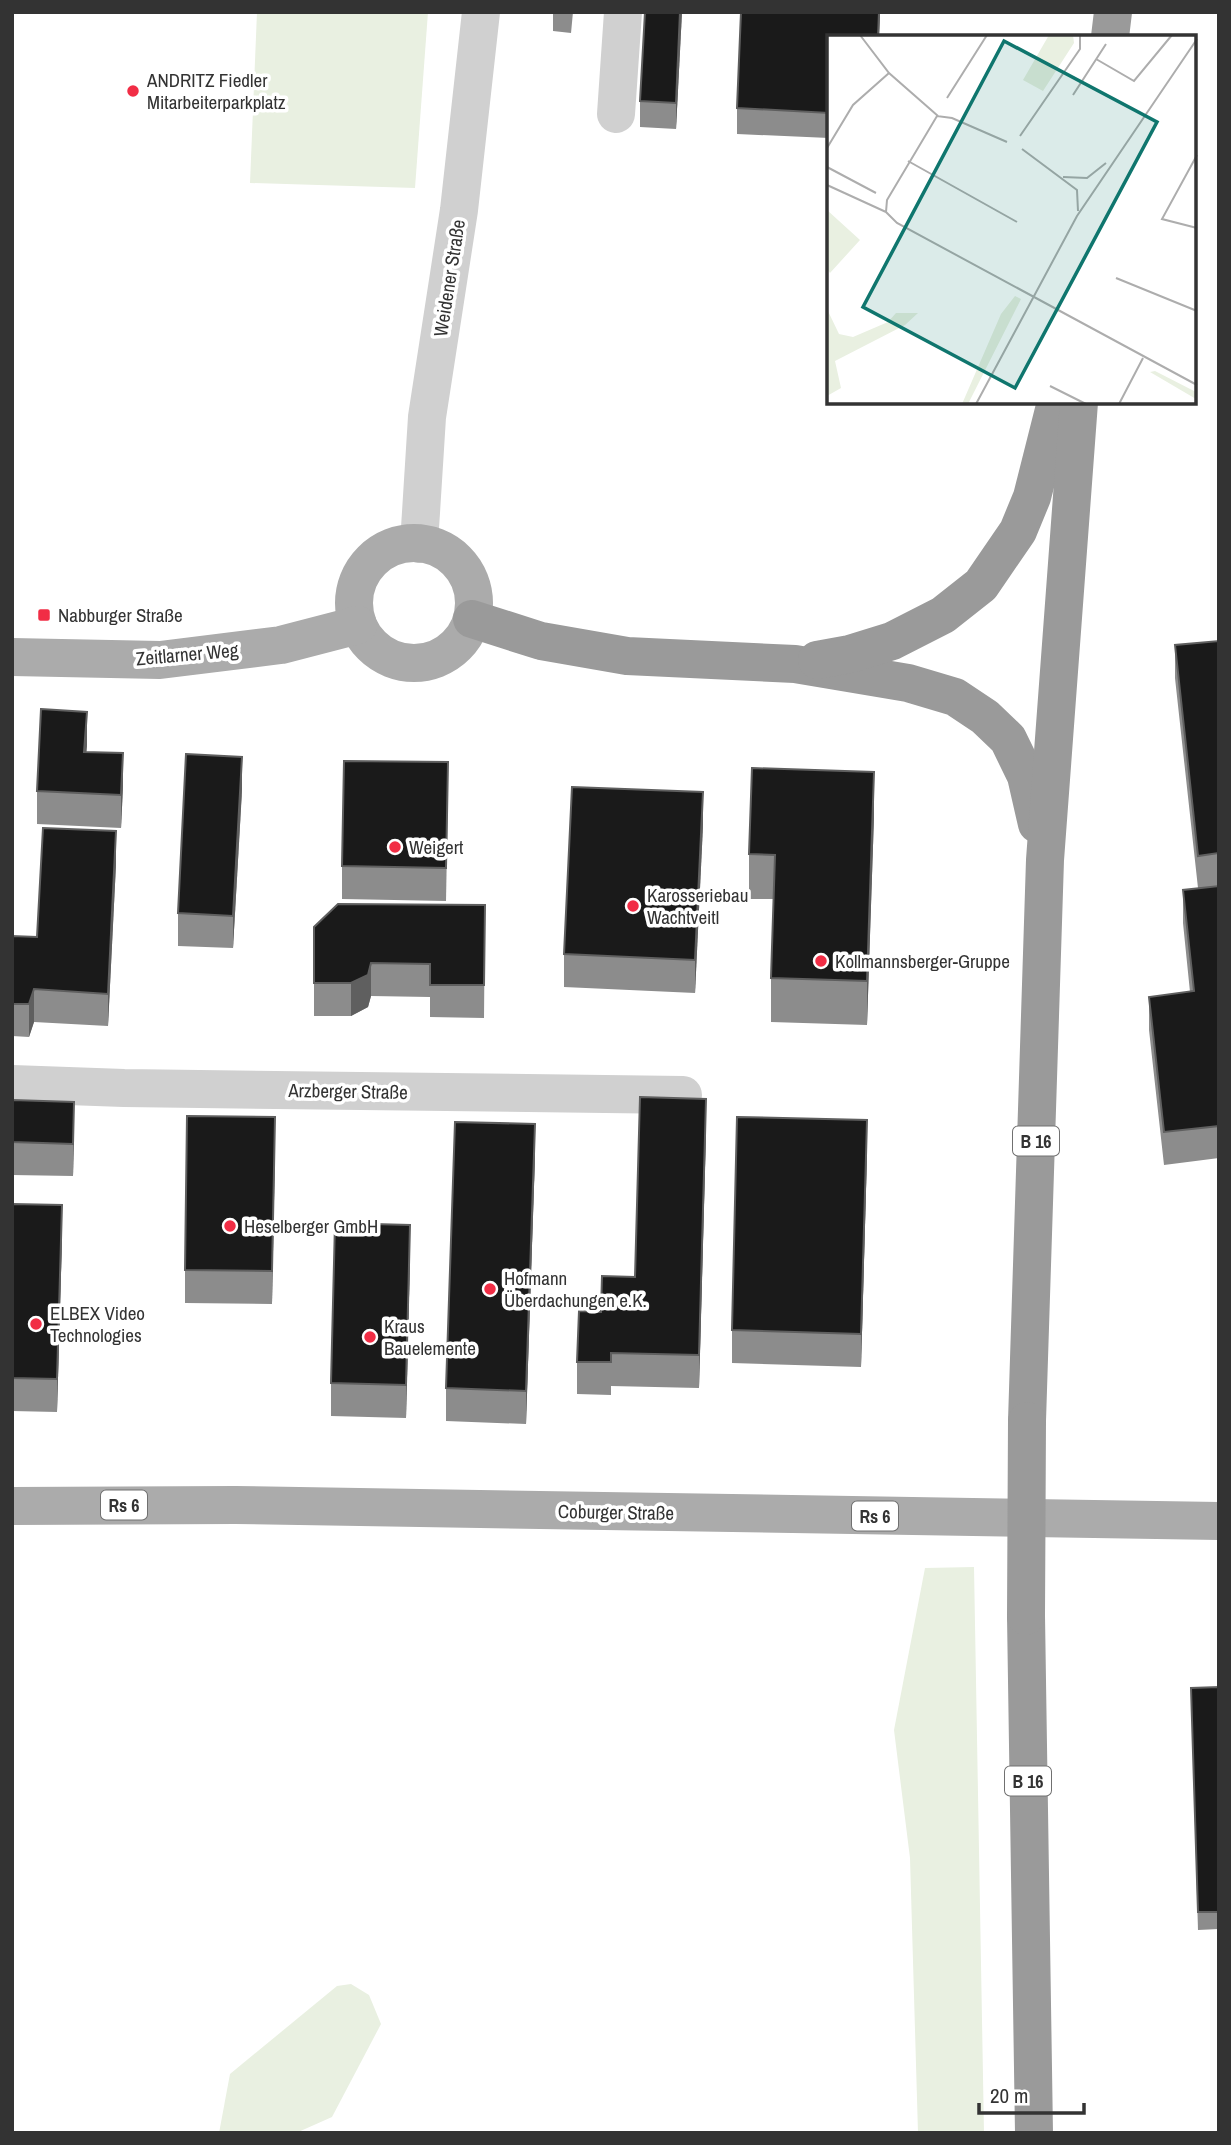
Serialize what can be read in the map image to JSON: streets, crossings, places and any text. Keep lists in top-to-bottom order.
{
  "streets": {
    "highway": ["B 16"],
    "main road": ["Zeitlarner Weg", "Rs 6", "Coburger Straße"],
    "street": ["Weidener Straße", "Arzberger Straße"]
  },
  "crossings": [
    ["Weidener Straße", "Zeitlarner Weg"]
  ],
  "places": {
    "other": [
      "ANDRITZ Fiedler Mitarbeiterparkplatz",
      "Weigert",
      "Karosseriebau Wachtveitl",
      "Kollmannsberger-Gruppe",
      "Heselberger GmbH",
      "Hofmann Überdachungen e.K.",
      "ELBEX Video Technologies",
      "Kraus Bauelemente"
    ],
    "transit": ["Nabburger Straße"]
  },
  "scale_bar": "20 m"
}
